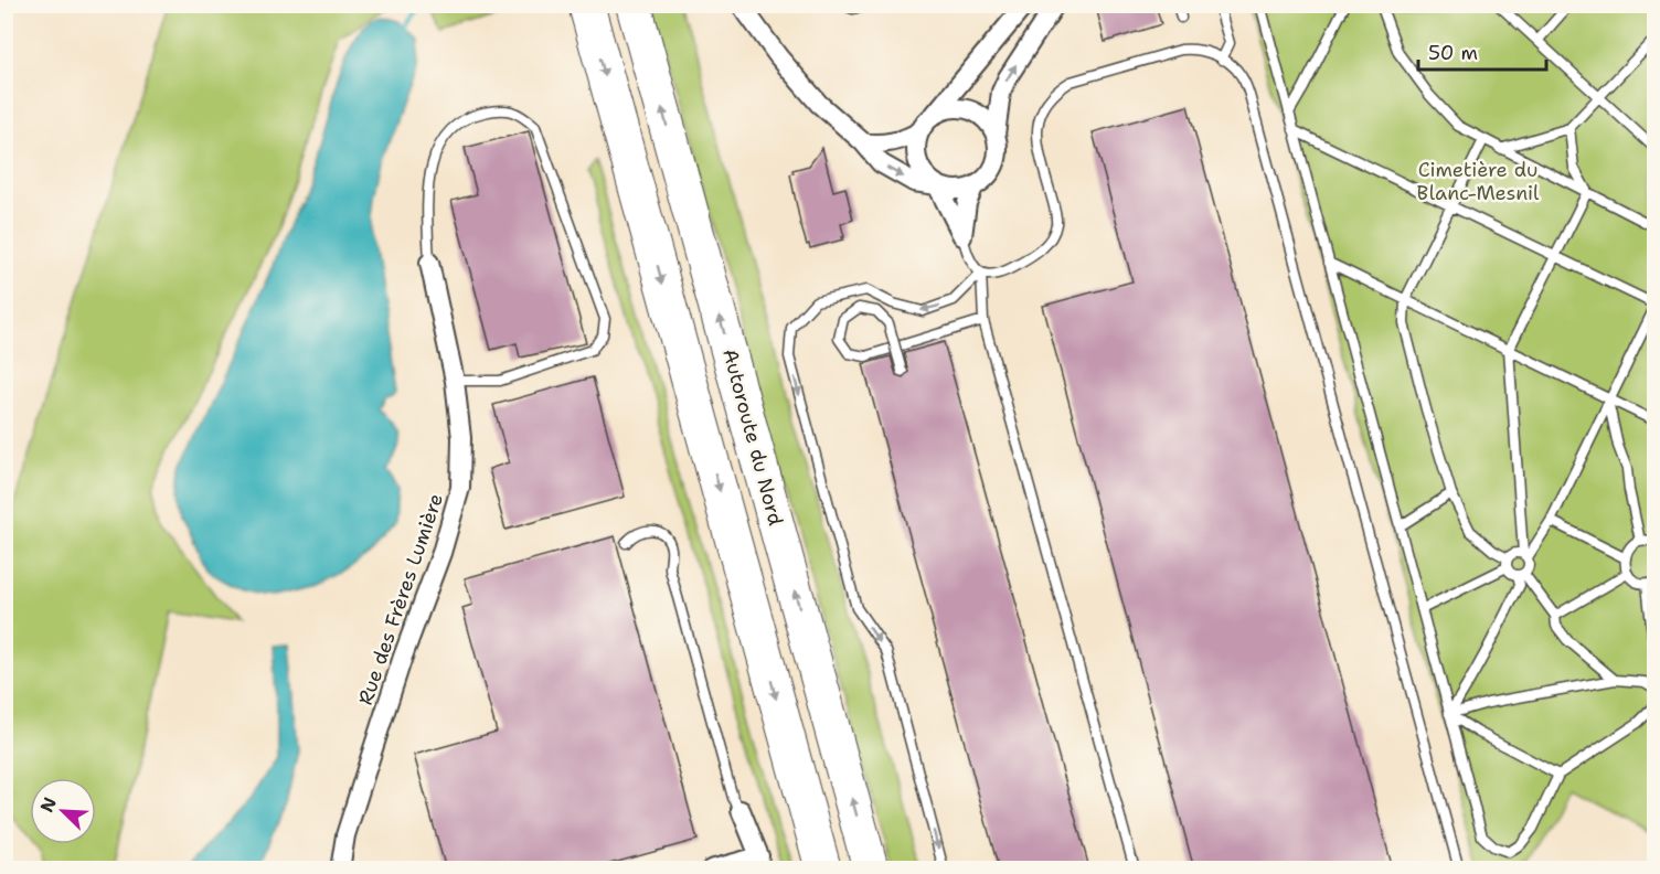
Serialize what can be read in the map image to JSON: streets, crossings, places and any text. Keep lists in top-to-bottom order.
{
  "streets": {
    "highway": ["Autoroute du Nord"],
    "street": ["Rue des Frères Lumière"]
  },
  "parks": ["Cimetière du Blanc-Mesnil"],
  "scale_bar": "50 m",
  "north": "top left"
}
